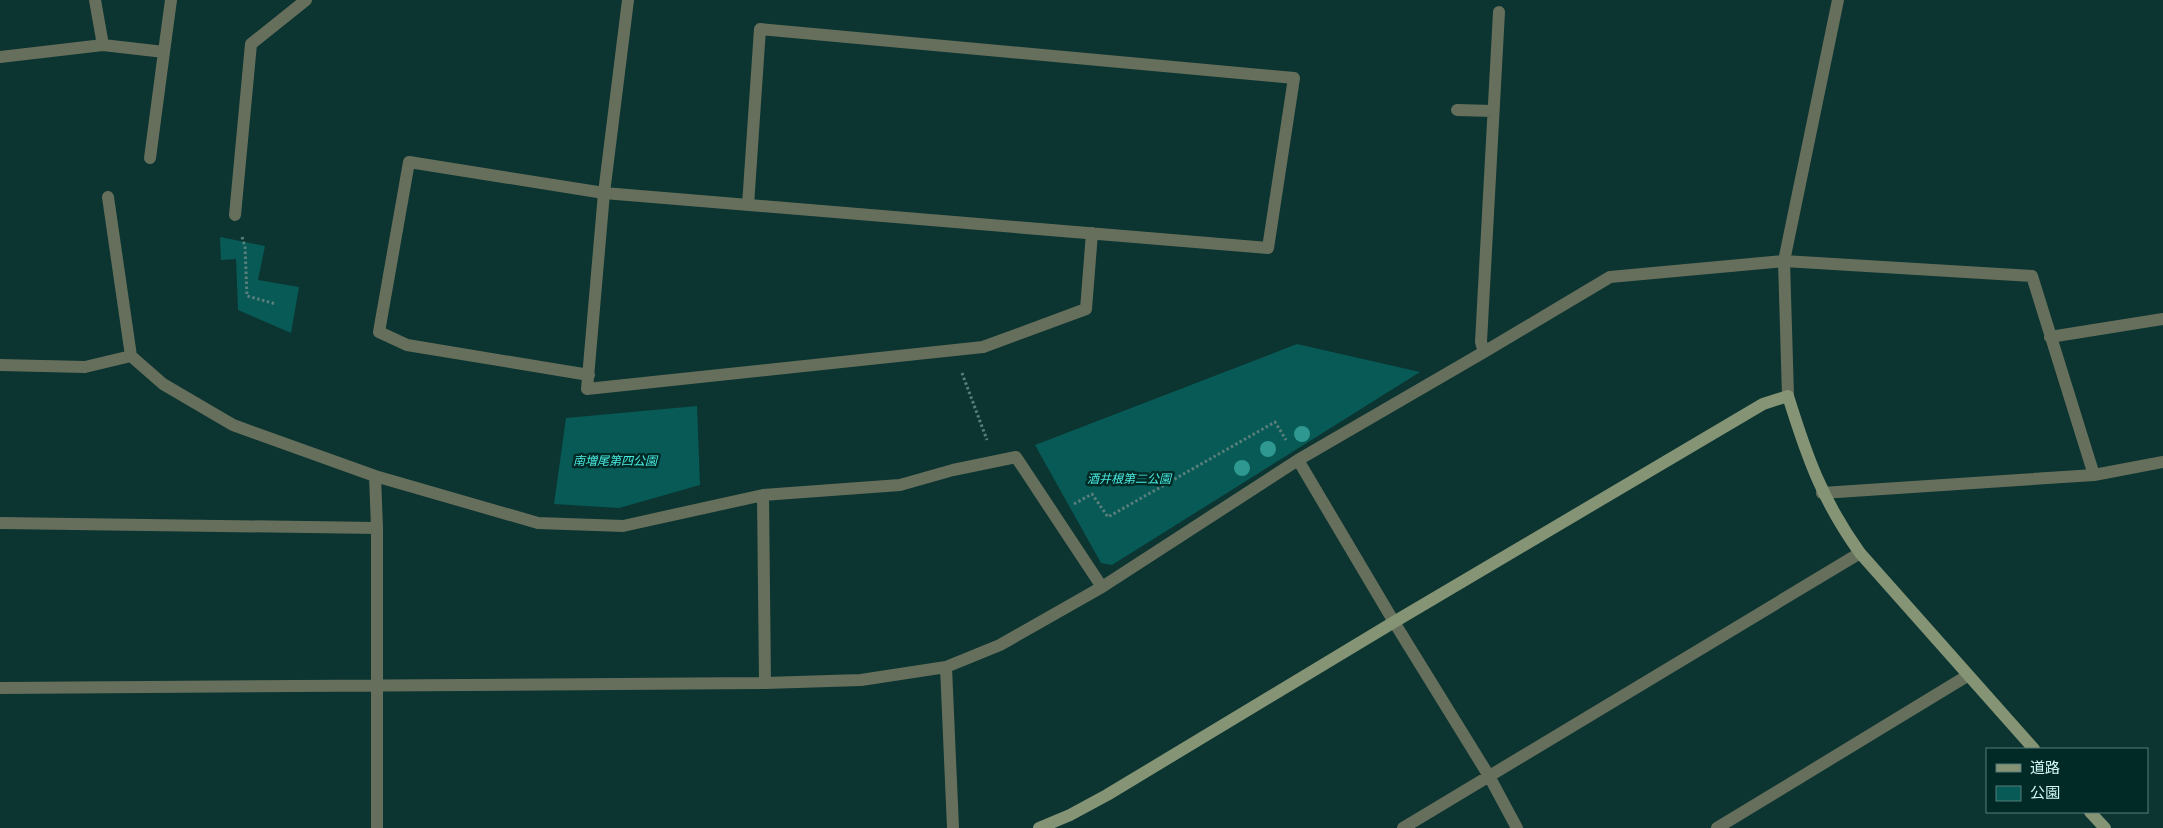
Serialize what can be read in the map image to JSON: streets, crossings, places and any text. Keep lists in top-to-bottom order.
{
  "parks": ["南増尾第四公園", "酒井根第二公園"],
  "legend": ["道路", "公園"]
}
